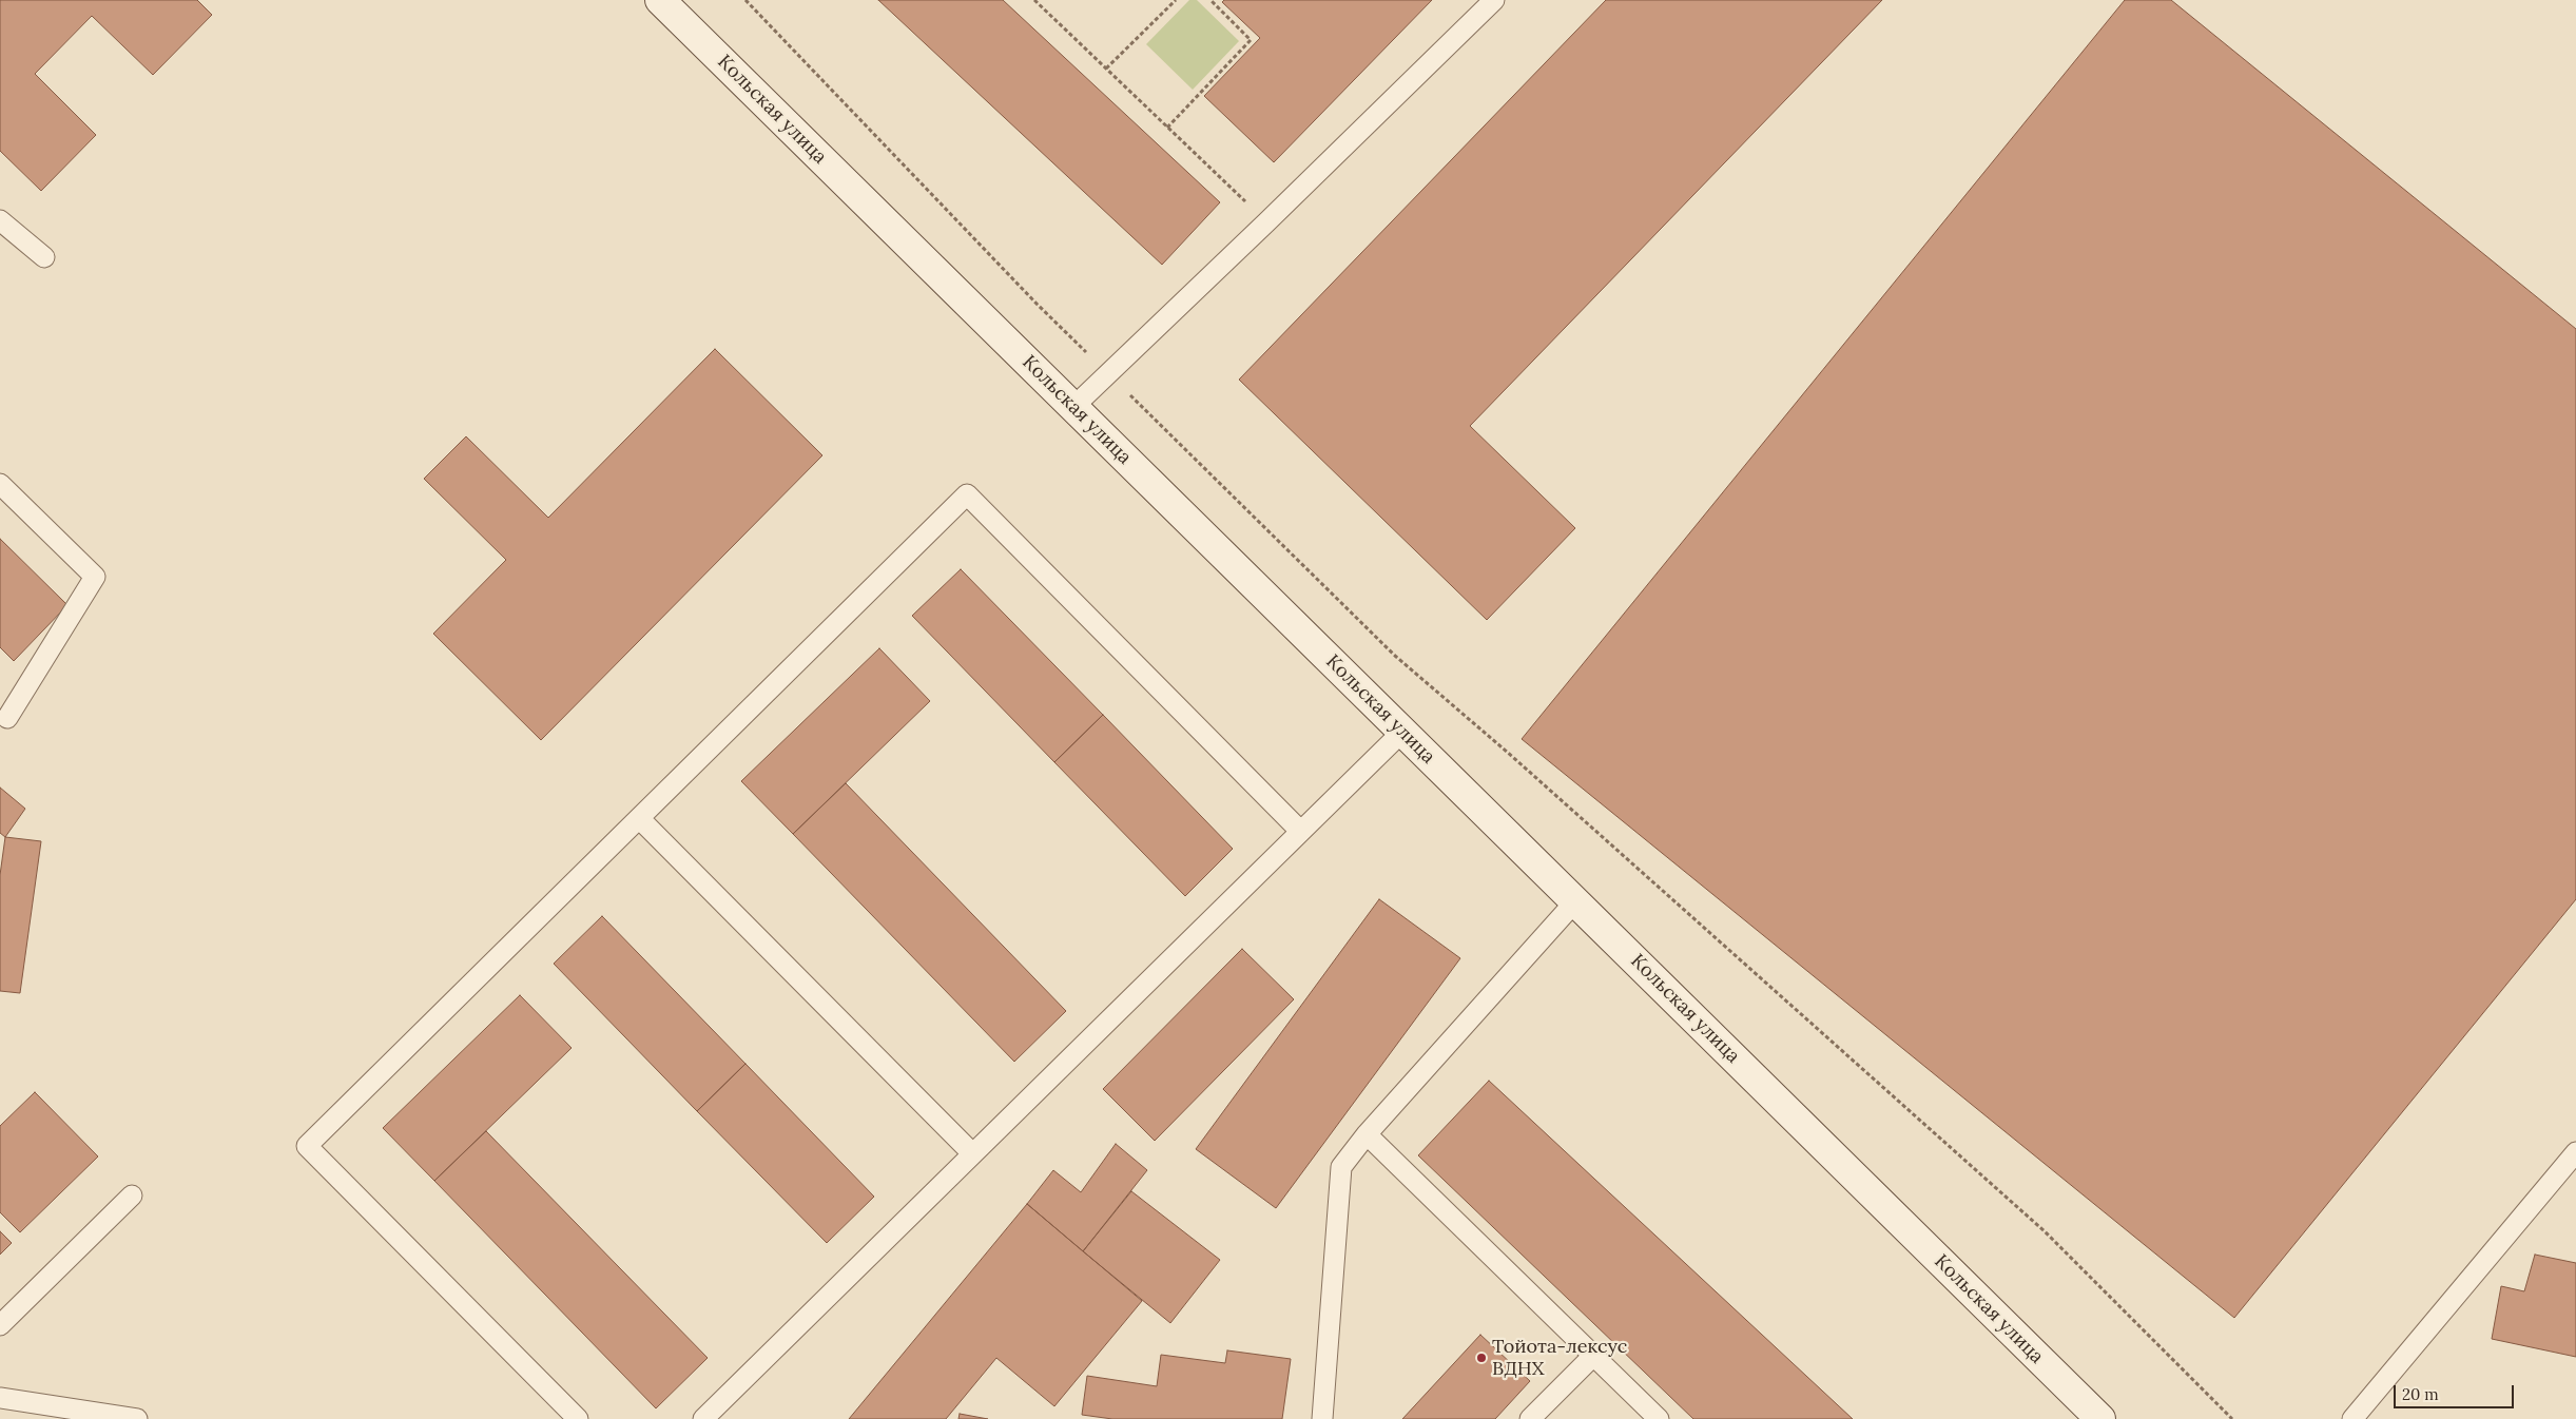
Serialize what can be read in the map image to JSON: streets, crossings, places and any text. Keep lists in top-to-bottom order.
{
  "streets": {
    "main road": ["Кольская улица"]
  },
  "places": ["Тойота-лексус ВДНХ"],
  "scale_bar": "20 m"
}
